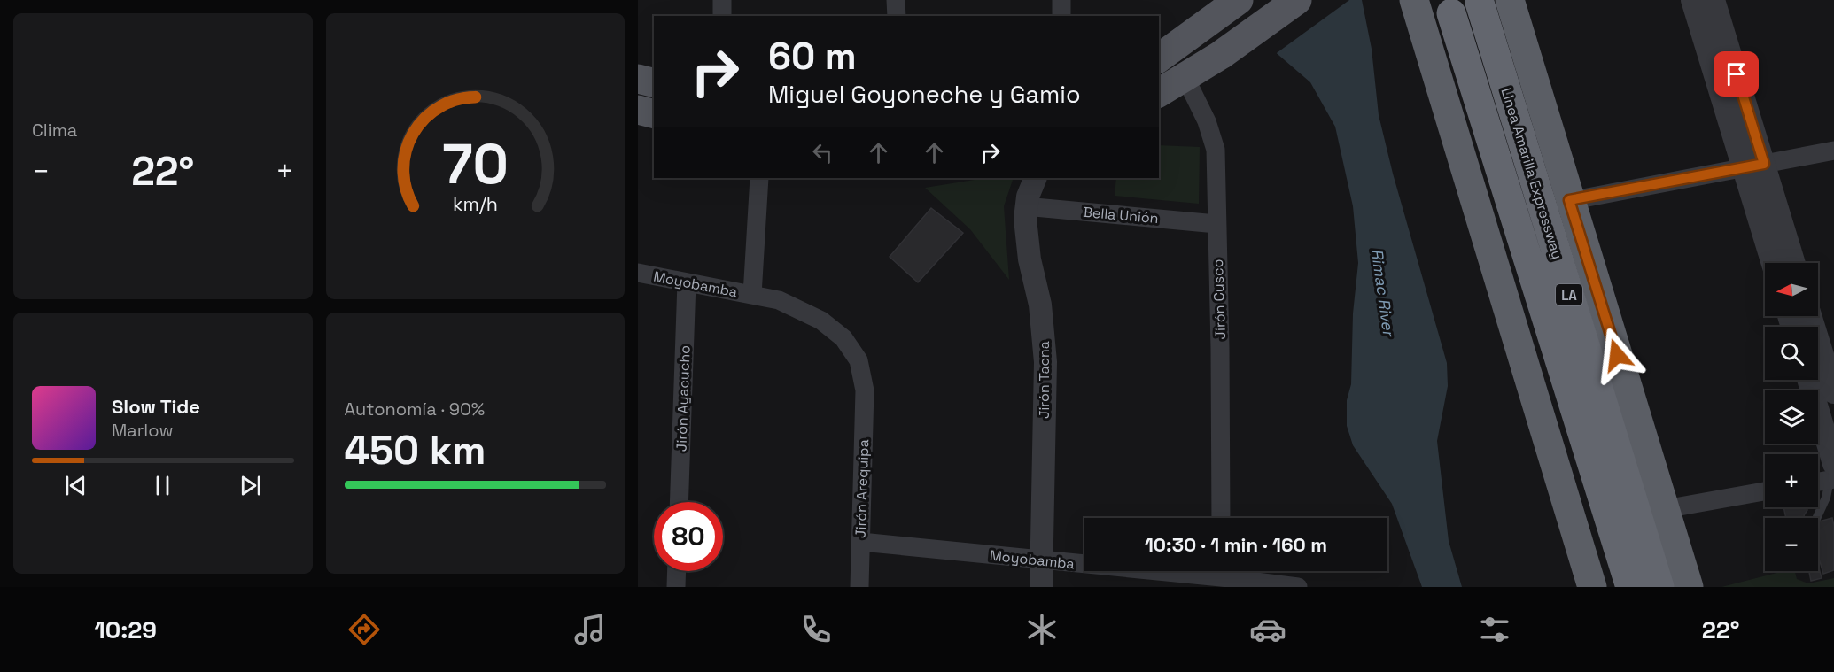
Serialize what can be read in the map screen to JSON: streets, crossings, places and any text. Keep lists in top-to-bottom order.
{
  "streets": {
    "highway": ["Linea Amarilla Expressway", "LA"],
    "street": [
      "Bella Unión",
      "Moyobamba",
      "Jirón Cusco",
      "Jirón Tacna",
      "Jirón Ayacucho",
      "Jirón Arequipa"
    ]
  },
  "crossings": [
    ["Bella Unión", "Jirón Cusco"],
    ["Bella Unión", "Jirón Tacna"],
    ["Moyobamba", "Jirón Tacna"],
    ["Moyobamba", "Jirón Ayacucho"],
    ["Moyobamba", "Jirón Arequipa"]
  ],
  "water": ["Rimac River"],
  "north": "left",
  "page": {
    "tile": [
      "Clima",
      ["Autonomía · 90%", "450 km"]
    ],
    "turn": ["60 m", "Miguel Goyoneche y Gamio"],
    "heat": ["−", "22°", "+"],
    "map_buttons": ["+", "−"],
    "song": ["Slow Tide", "Marlow"],
    "limit": "80",
    "trip": "10:30 · 1 min · 160 m",
    "tabs": ["10:29", "22°"],
    "gauge": ["70", "km/h"]
  }
}
